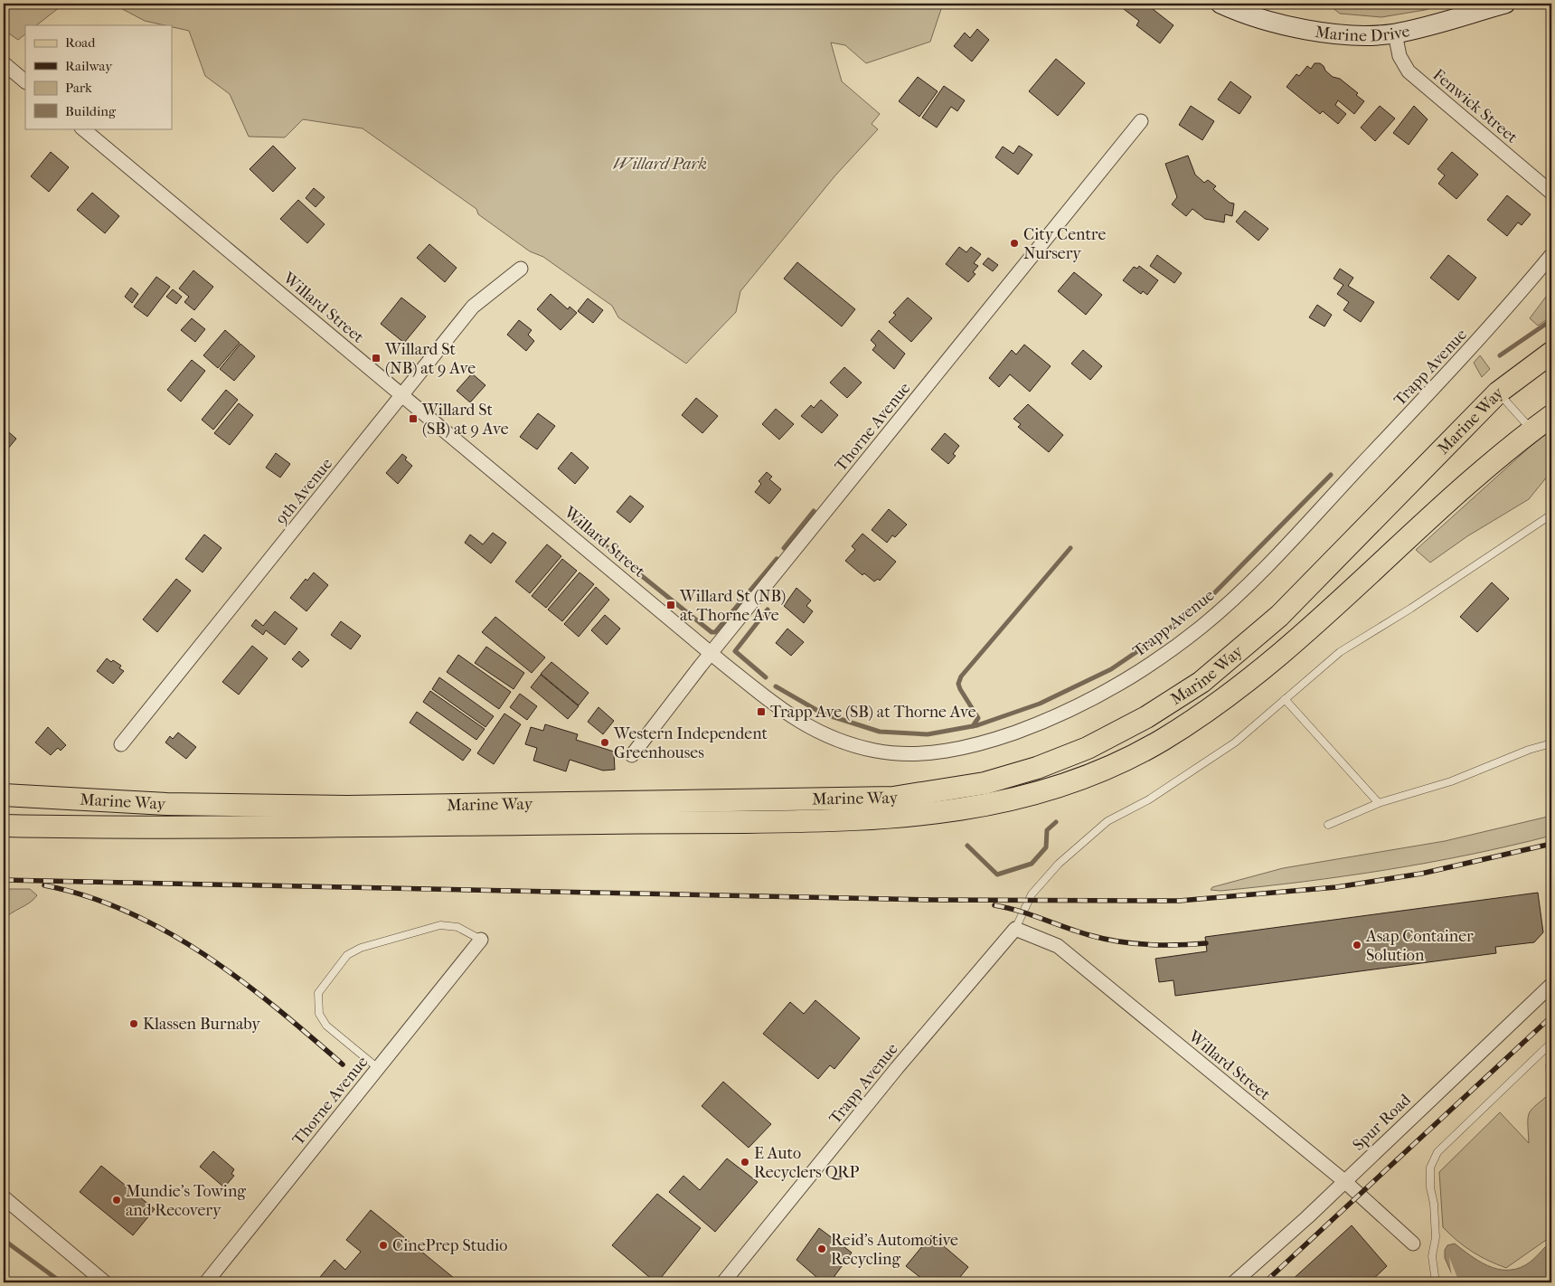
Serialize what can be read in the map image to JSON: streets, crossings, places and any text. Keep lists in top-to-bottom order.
{
  "streets": {
    "main road": ["Marine Way"],
    "street": [
      "Marine Drive",
      "Fenwick Street",
      "Willard Street",
      "Trapp Avenue",
      "Thorne Avenue",
      "9th Avenue",
      "Spur Road"
    ]
  },
  "crossings": [
    ["Marine Drive", "Fenwick Street"],
    ["Willard Street", "Trapp Avenue"],
    ["Willard Street", "Thorne Avenue"],
    ["Willard Street", "9th Avenue"],
    ["Willard Street", "Spur Road"],
    ["Trapp Avenue", "Thorne Avenue"]
  ],
  "parks": ["Willard Park"],
  "places": {
    "other": [
      "City Centre Nursery",
      "Western Independent Greenhouses",
      "Asap Container Solution",
      "Klassen Burnaby",
      "E Auto Recyclers QRP",
      "Mundie's Towing and Recovery",
      "CinePrep Studio",
      "Reid's Automotive Recycling"
    ],
    "transit": [
      "Willard St (NB) at 9 Ave",
      "Willard St (SB) at 9 Ave",
      "Willard St (NB) at Thorne Ave",
      "Trapp Ave (SB) at Thorne Ave"
    ]
  },
  "legend": [
    "Road",
    "Railway",
    "Park",
    "Building"
  ]
}
